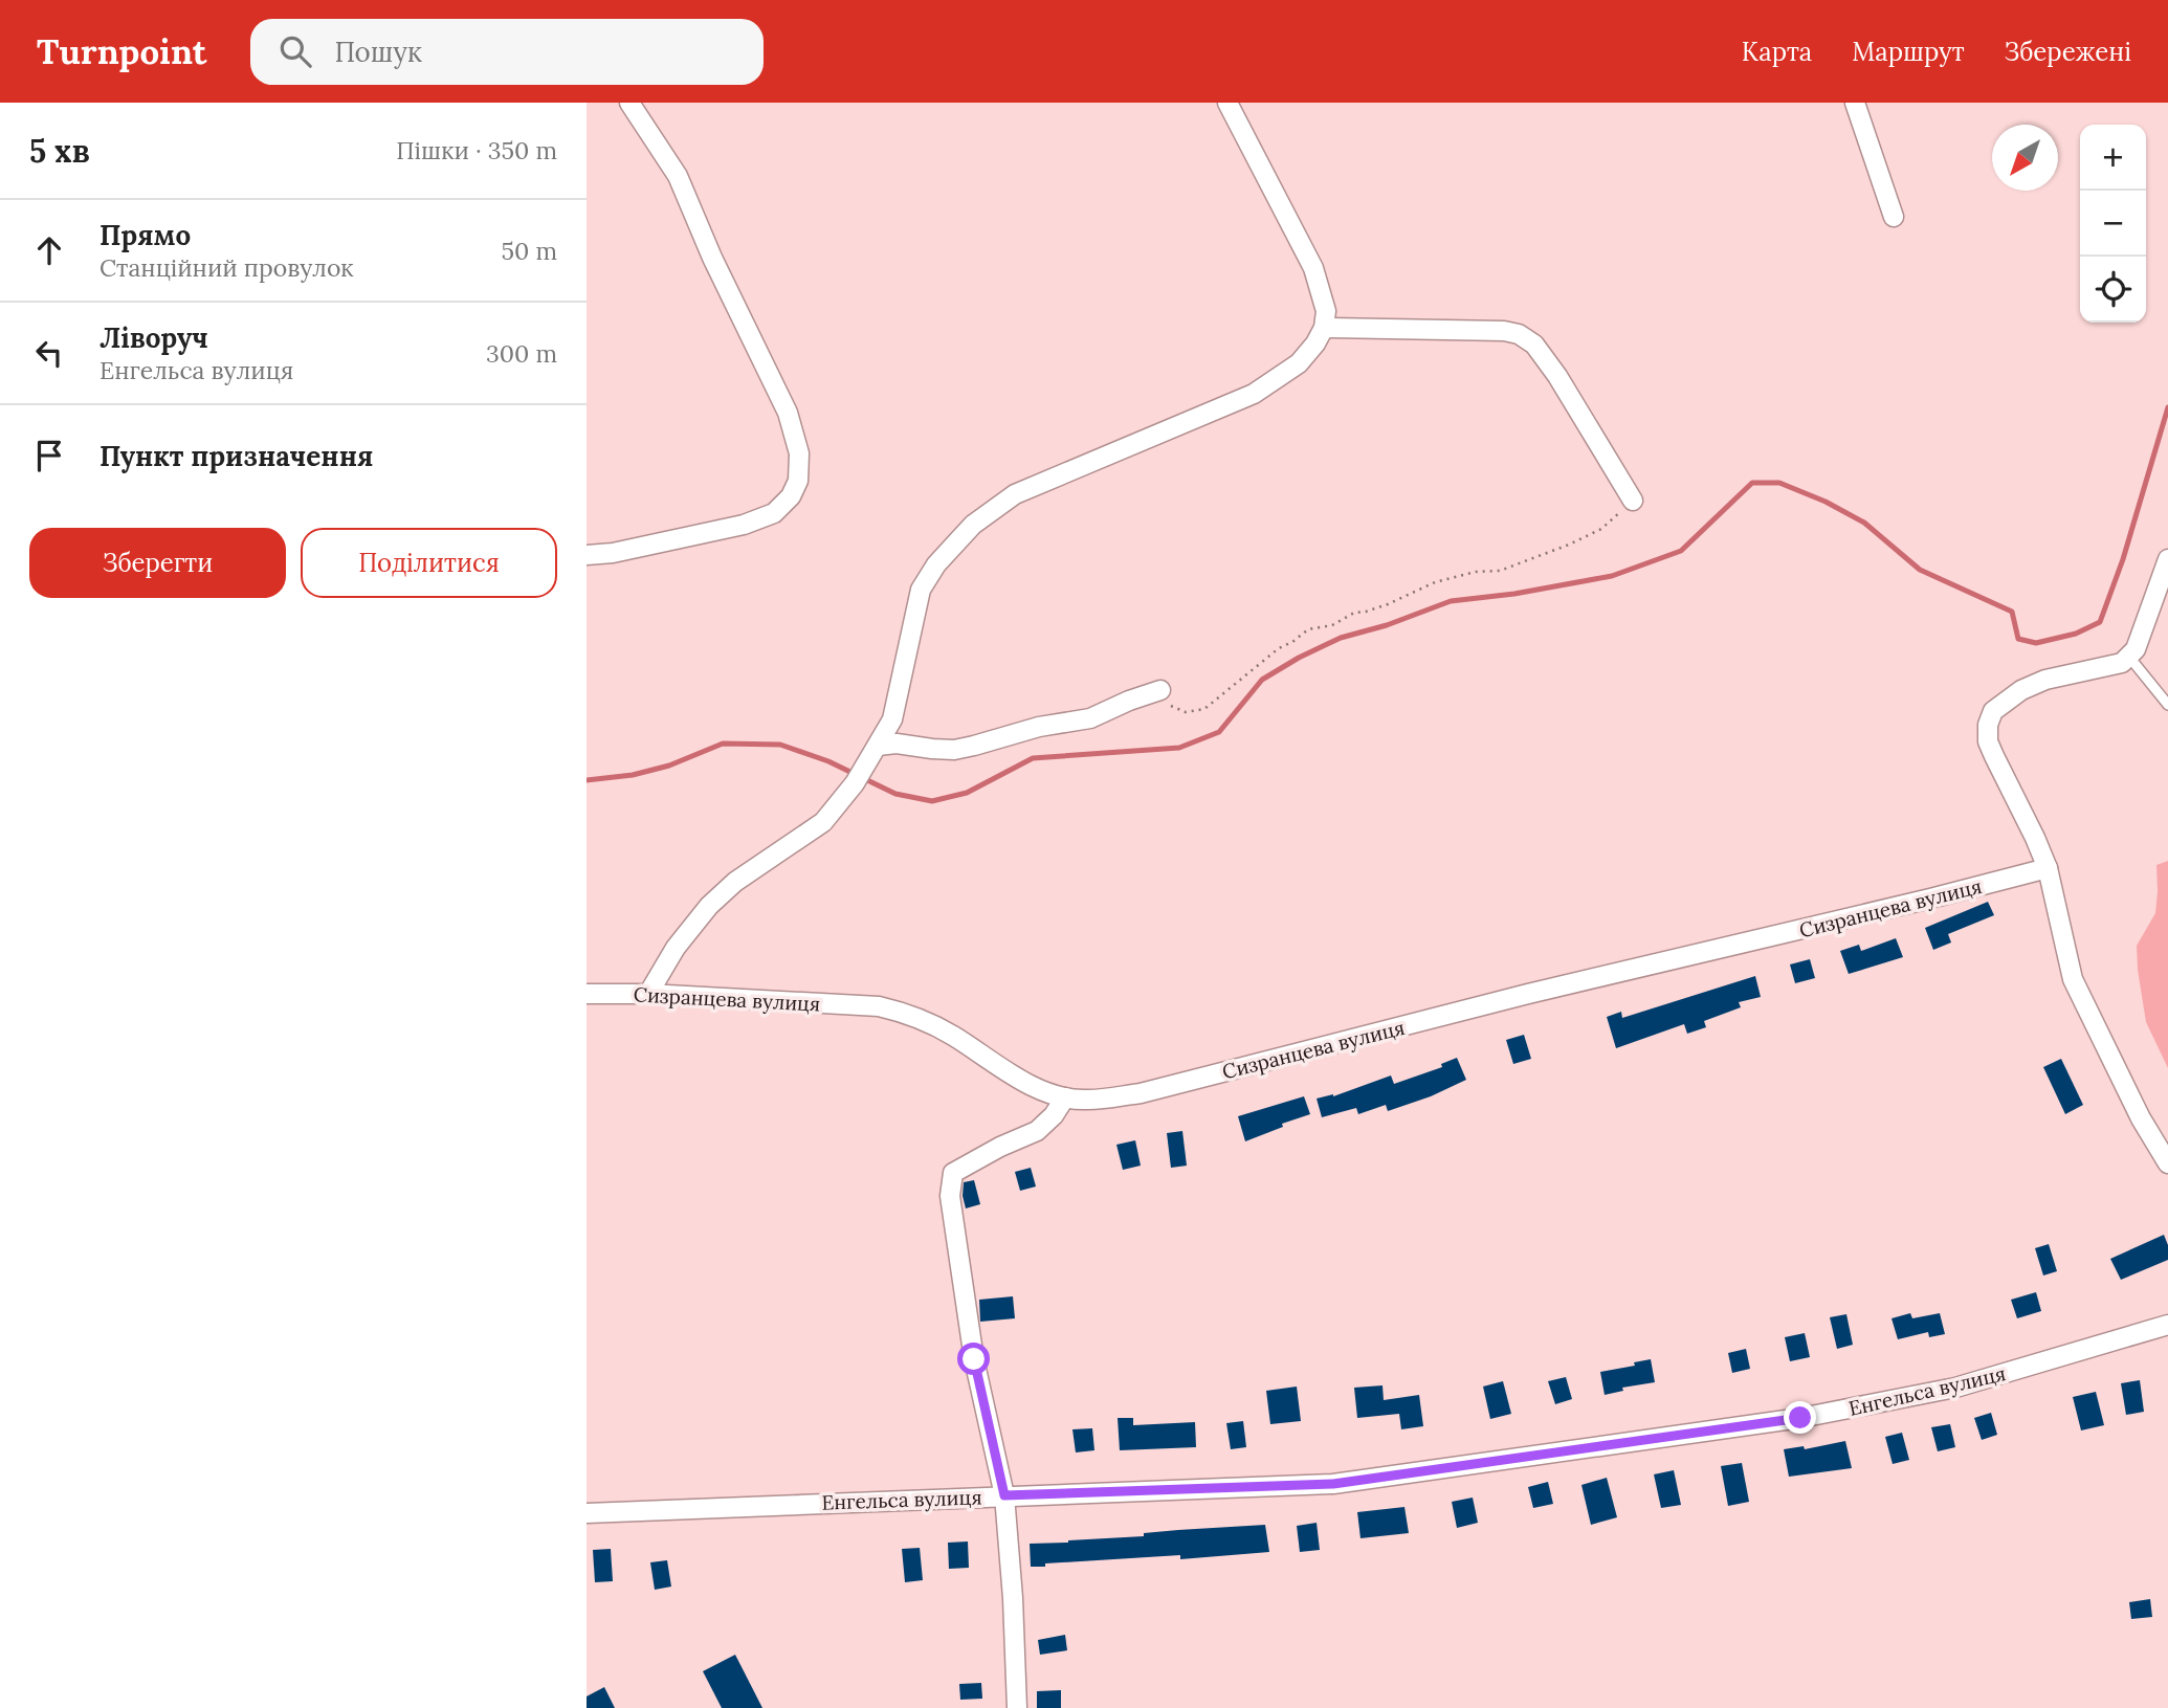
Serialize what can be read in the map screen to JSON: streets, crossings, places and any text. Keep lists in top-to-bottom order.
{
  "streets": {
    "street": ["Сизранцева вулиця", "Енгельса вулиця"]
  },
  "north": "bottom left",
  "page": {
    "header": "Turnpoint",
    "search": "Пошук",
    "nav": ["Карта", "Маршрут", "Збережені"],
    "heading": ["5 хв", "Пішки · 350 m"],
    "map_buttons": ["+", "−"],
    "list": [
      ["Прямо", "Станційний провулок", "50 m"],
      ["Ліворуч", "Енгельса вулиця", "300 m"],
      "Пункт призначення"
    ],
    "buttons": ["Зберегти", "Поділитися"]
  }
}
